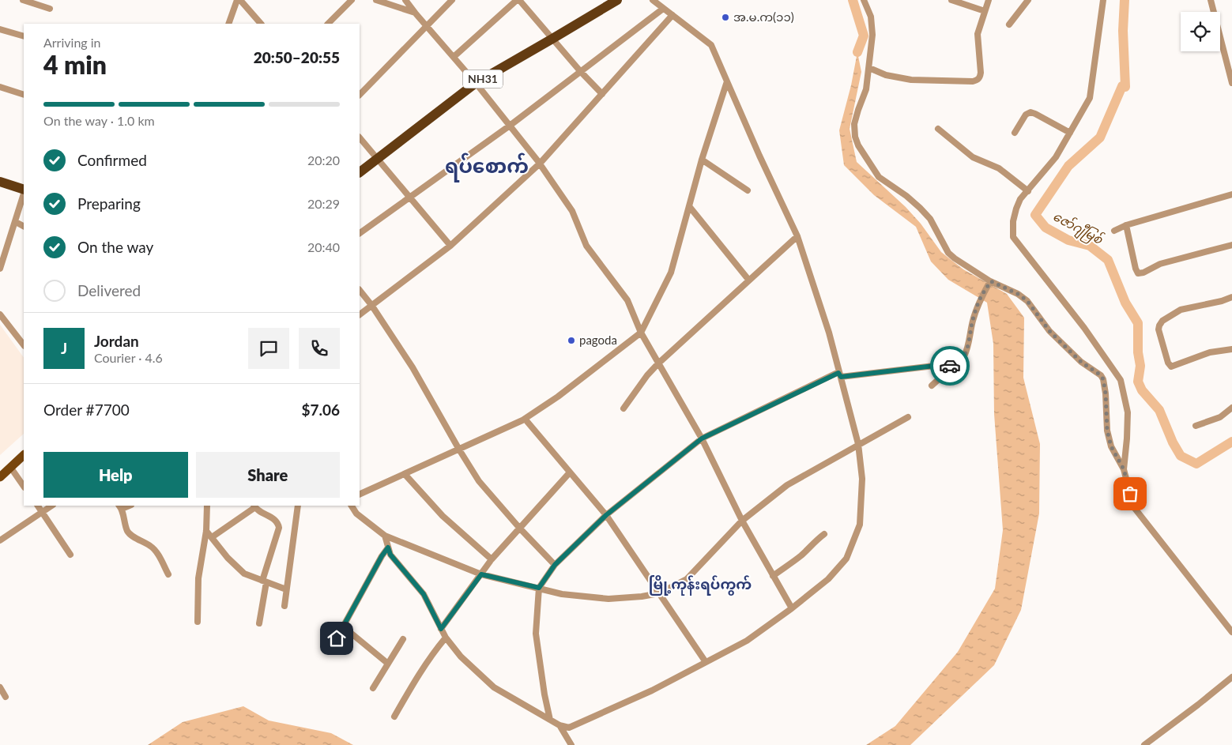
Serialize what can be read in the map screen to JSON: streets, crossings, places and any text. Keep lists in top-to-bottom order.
{
  "streets": {
    "highway": ["NH31"]
  },
  "districts": ["ရပ်စောက်", "မြို့ကုန်းရပ်ကွက်"],
  "water": ["ဇော်ဂျီမြစ်"],
  "places": ["အ.မ.က(၁၁)", "pagoda"],
  "page": {
    "heading": ["4 min", "Arriving in", "20:50–20:55"],
    "panel": [
      "Jordan",
      "Courier · 4.6",
      "Order #7700",
      "$7.06"
    ],
    "bar": "On the way · 1.0 km",
    "list": [
      ["Confirmed", "20:20"],
      ["Preparing", "20:29"],
      ["On the way", "20:40"],
      "Delivered"
    ],
    "round": "J",
    "buttons": ["Help", "Share"]
  }
}
